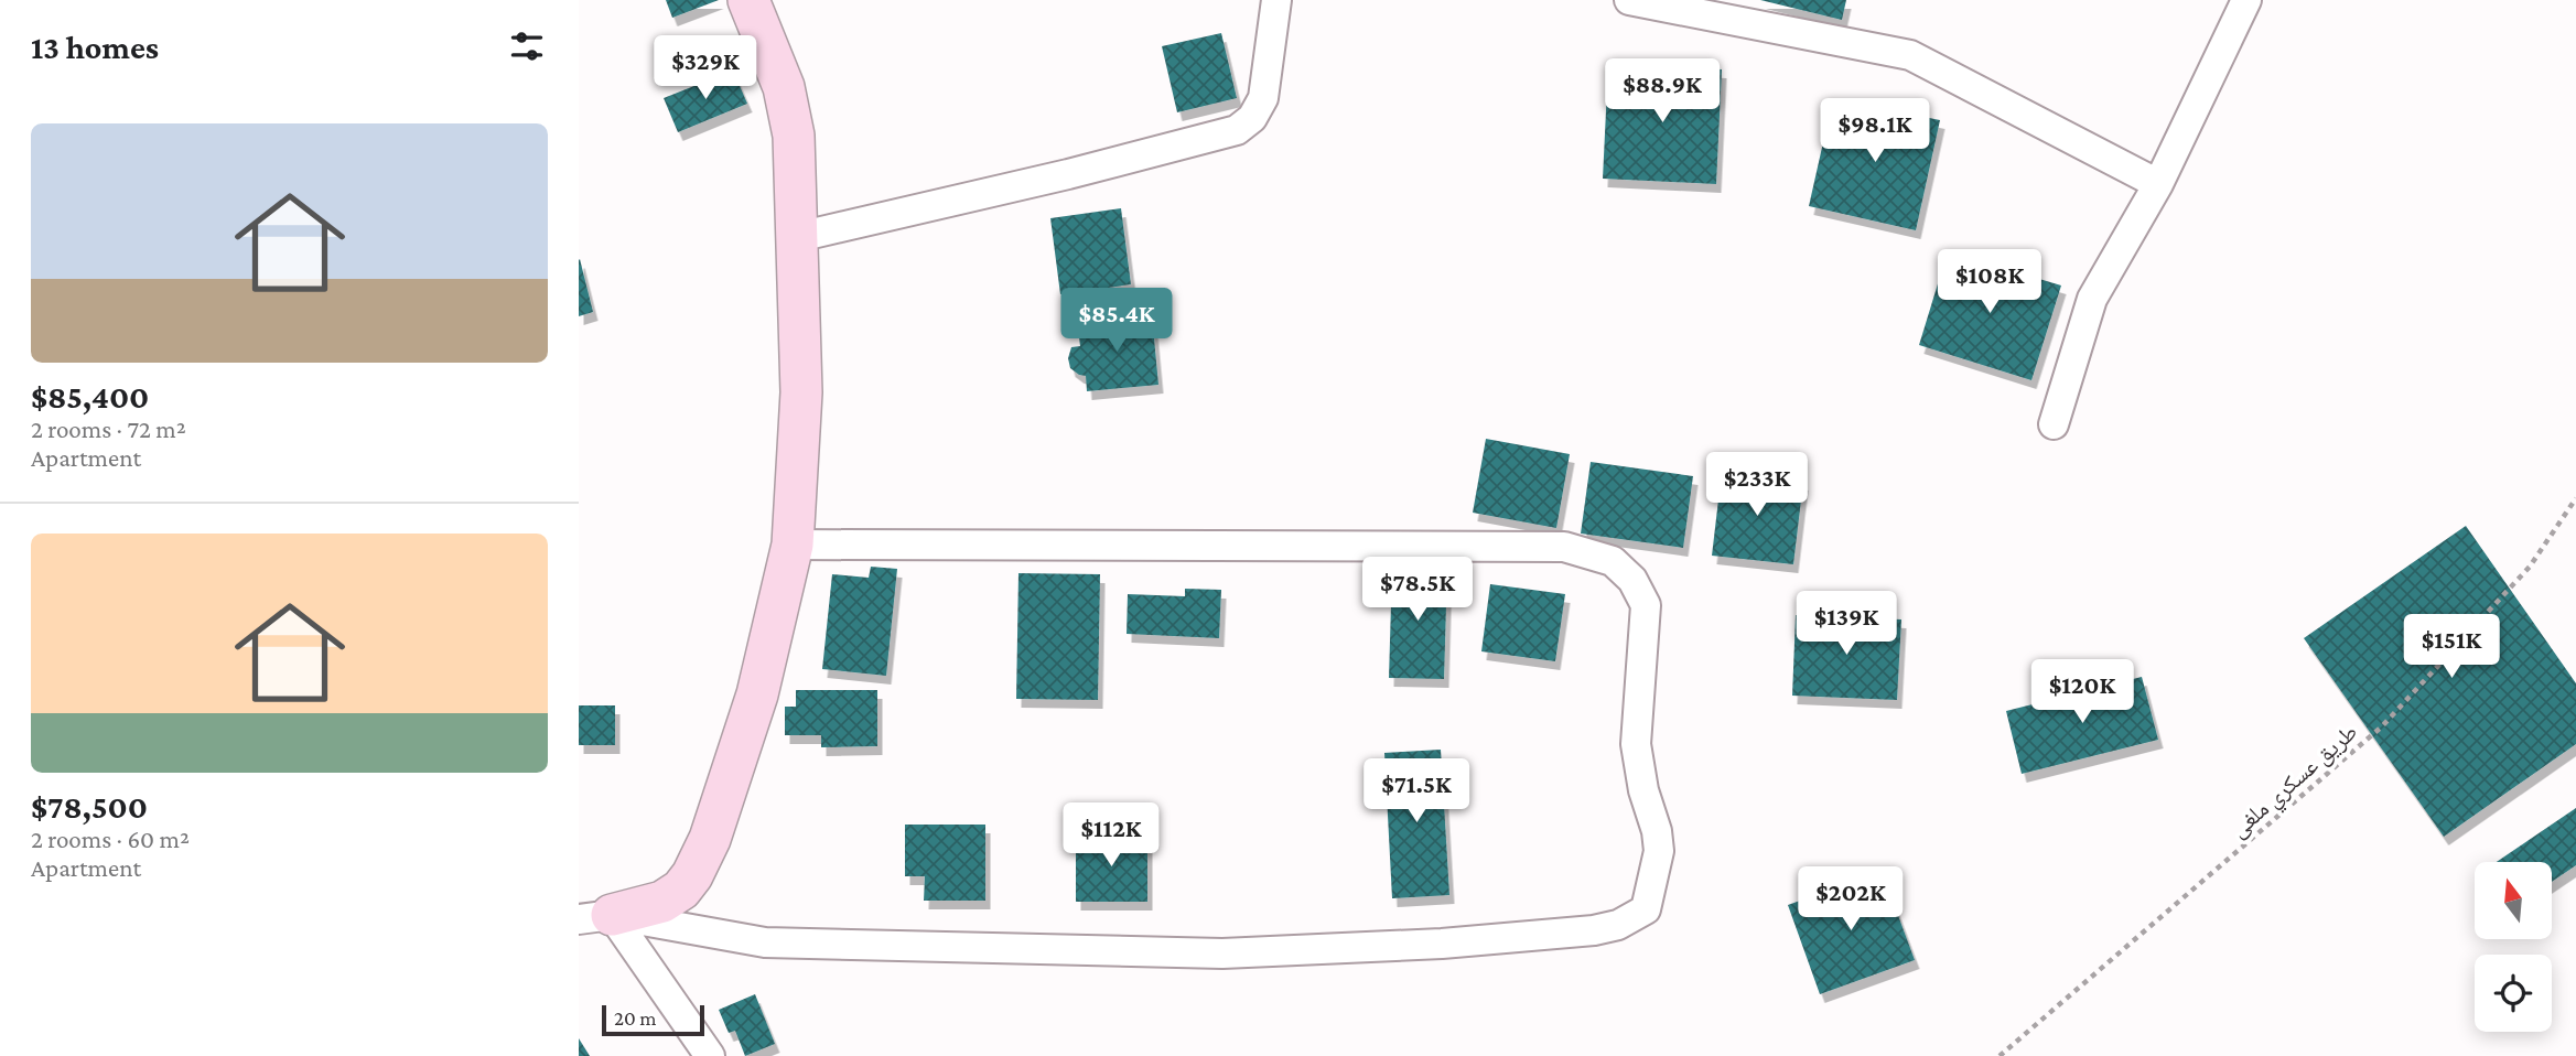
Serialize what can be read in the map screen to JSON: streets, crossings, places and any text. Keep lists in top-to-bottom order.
{
  "streets": {
    "path": ["طريق عسكري ملغى"]
  },
  "scale_bar": "20 m",
  "north": "top",
  "page": {
    "heading": "13 homes",
    "price": [
      "$329K",
      "$88.9K",
      "$98.1K",
      "$108K",
      "$85.4K",
      "$233K",
      "$78.5K",
      "$139K",
      "$151K",
      "$120K",
      "$71.5K",
      "$112K",
      "$202K"
    ],
    "list": [
      {
        "name": "$85,400",
        "note": "2 rooms · 72 m² · Apartment"
      },
      {
        "name": "$78,500",
        "note": "2 rooms · 60 m² · Apartment"
      }
    ],
    "scale": "20 m"
  }
}
